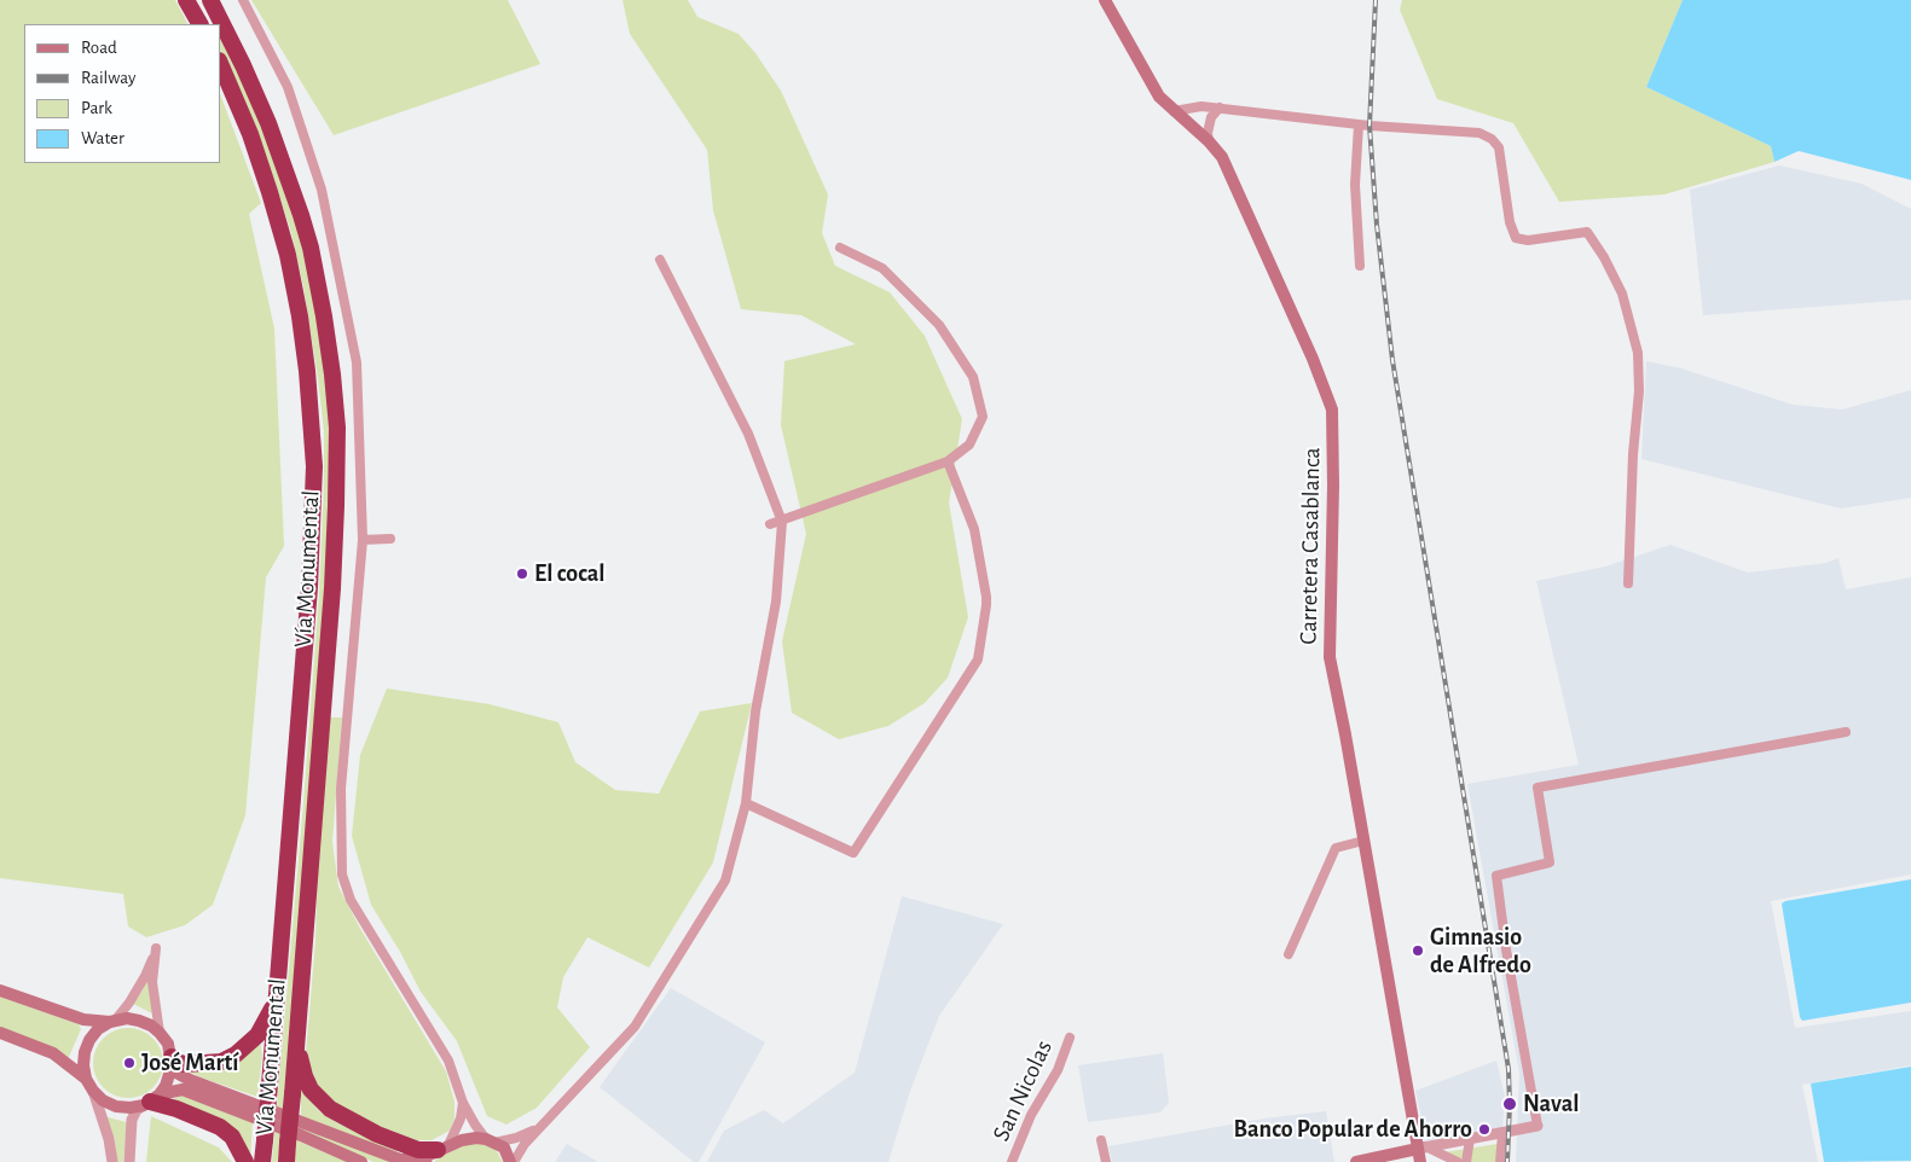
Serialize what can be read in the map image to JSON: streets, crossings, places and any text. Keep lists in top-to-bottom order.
{
  "streets": {
    "highway": ["Vía Monumental"],
    "main road": ["Carretera Casablanca"],
    "street": ["San Nicolas"]
  },
  "places": [
    "El cocal",
    "Gimnasio de Alfredo",
    "José Martí",
    "Naval",
    "Banco Popular de Ahorro"
  ],
  "legend": [
    "Road",
    "Railway",
    "Park",
    "Water"
  ]
}
